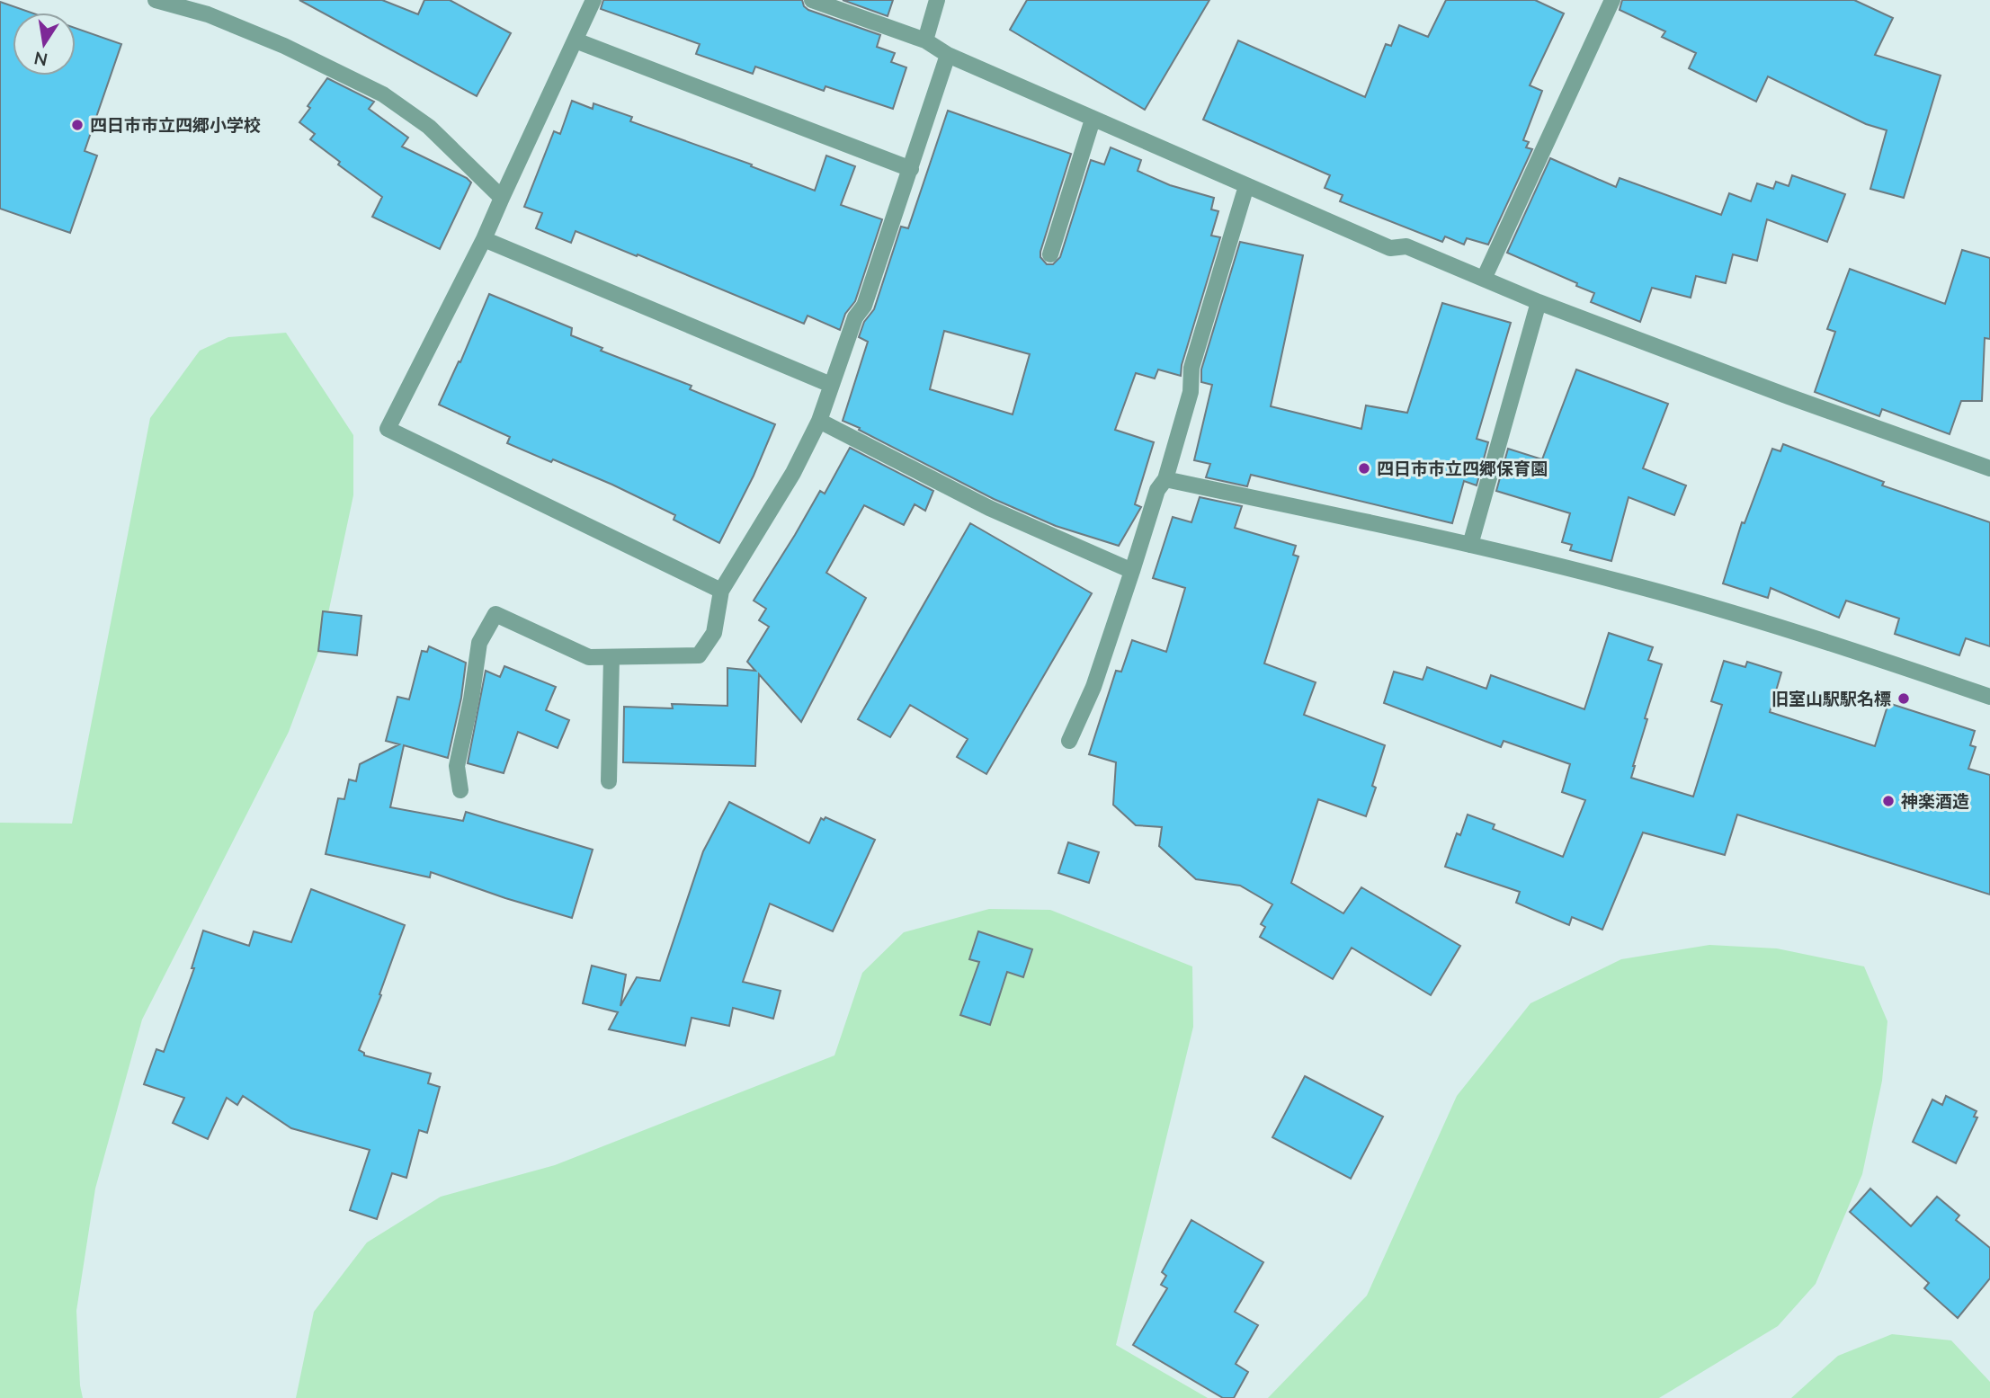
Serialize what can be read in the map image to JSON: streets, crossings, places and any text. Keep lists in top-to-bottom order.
{
  "places": [
    "四日市市立四郷小学校",
    "四日市市立四郷保育園",
    "旧室山駅駅名標",
    "神楽酒造"
  ],
  "north": "bottom"
}
